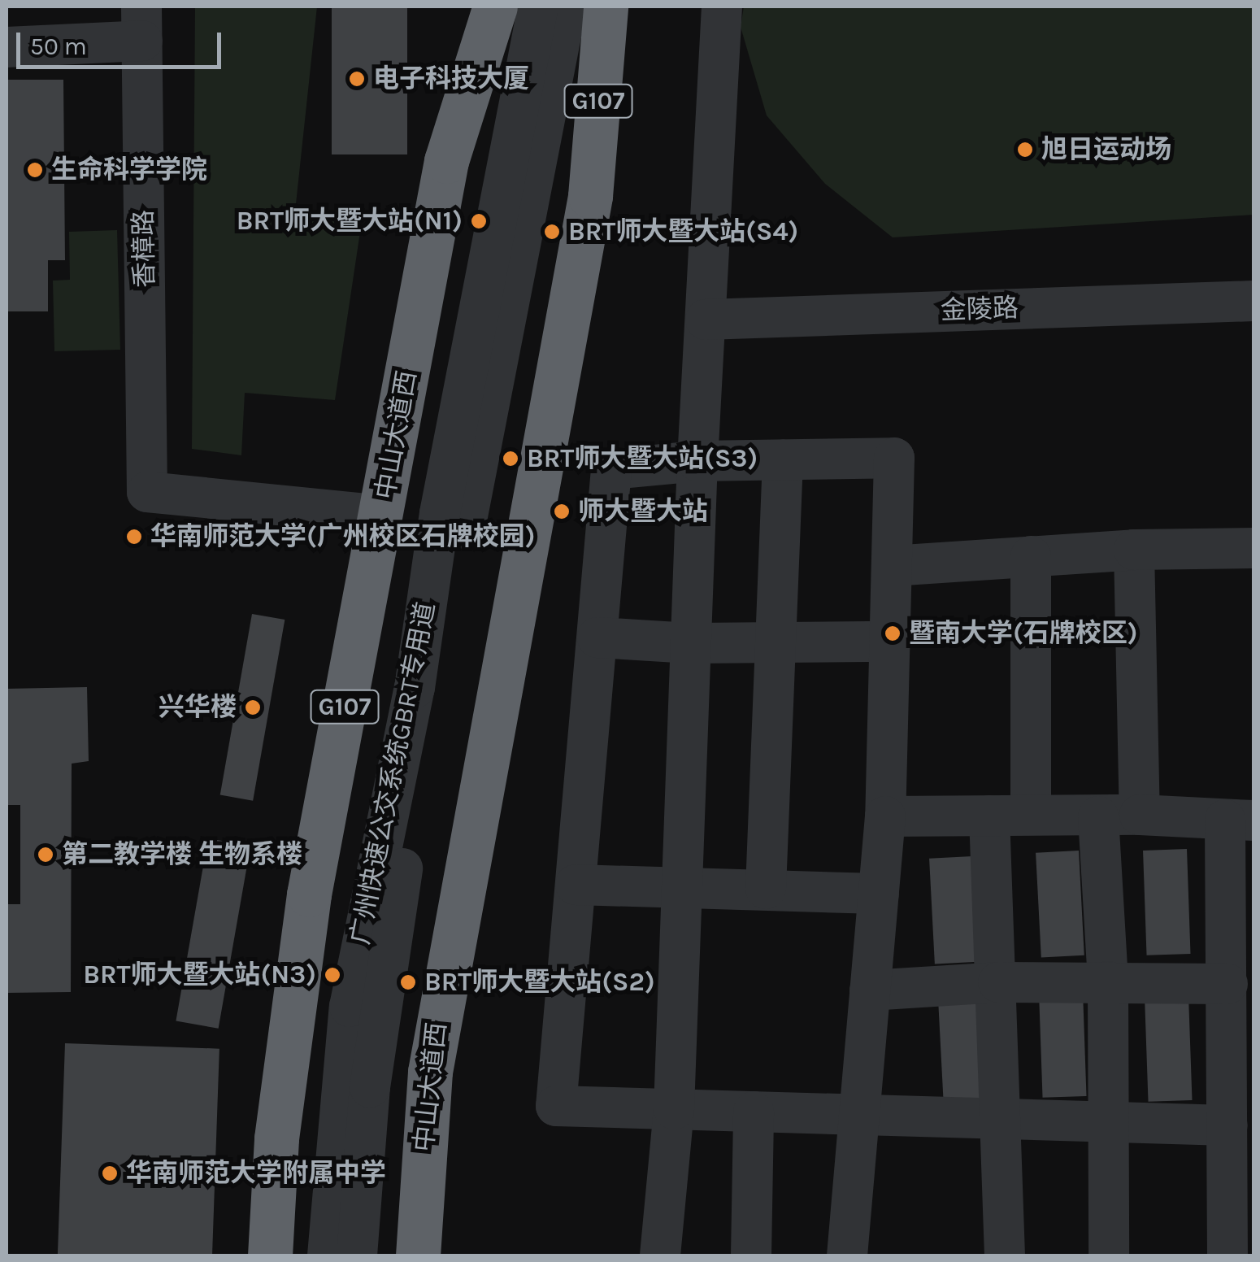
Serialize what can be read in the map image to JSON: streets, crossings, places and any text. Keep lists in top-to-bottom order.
{
  "streets": {
    "highway": ["G107", "中山大道西"],
    "street": ["香樟路", "金陵路", "广州快速公交系统GBRT专用道"]
  },
  "crossings": [
    ["香樟路", "中山大道西"]
  ],
  "places": [
    "电子科技大厦",
    "旭日运动场",
    "生命科学学院",
    "BRT师大暨大站(N1)",
    "BRT师大暨大站(S4)",
    "BRT师大暨大站(S3)",
    "师大暨大站",
    "华南师范大学(广州校区石牌校园)",
    "暨南大学(石牌校区)",
    "兴华楼",
    "第二教学楼 生物系楼",
    "BRT师大暨大站(N3)",
    "BRT师大暨大站(S2)",
    "华南师范大学附属中学"
  ],
  "scale_bar": "50 m"
}
